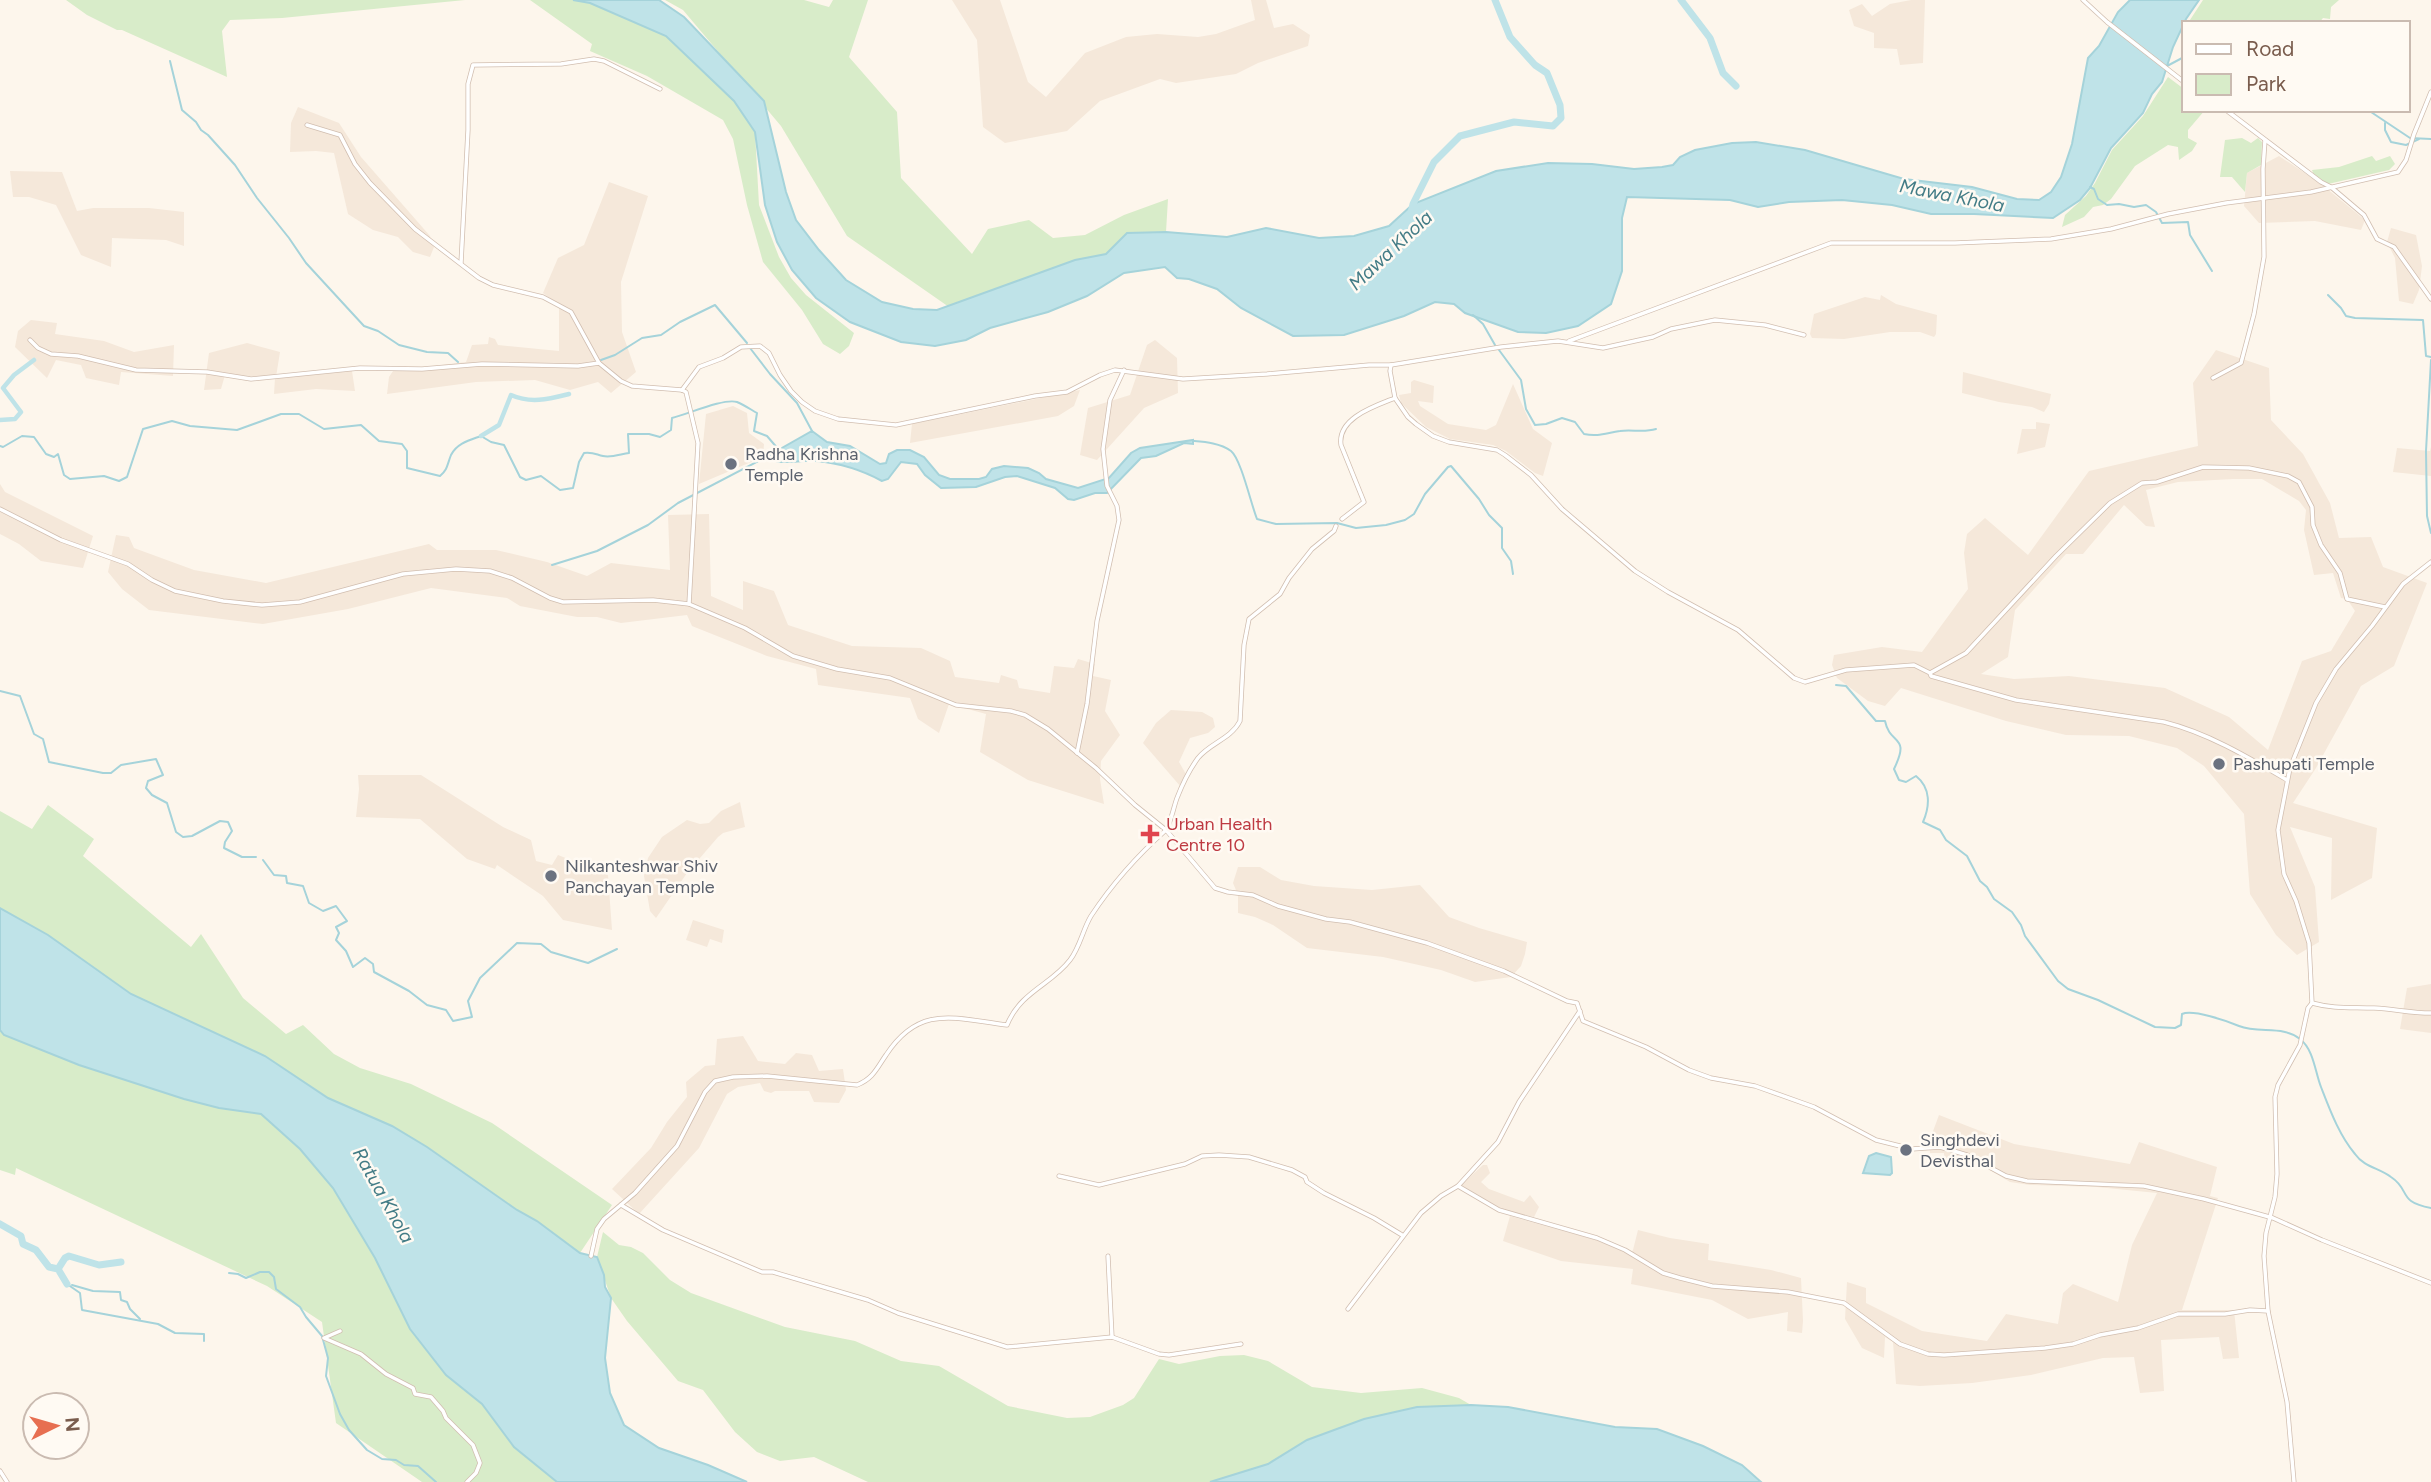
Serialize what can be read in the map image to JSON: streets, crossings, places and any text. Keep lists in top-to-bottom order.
{
  "water": ["Mawa Khola", "Ratua Khola"],
  "places": {
    "other": [
      "Radha Krishna Temple",
      "Pashupati Temple",
      "Nilkanteshwar Shiv Panchayan Temple",
      "Singhdevi Devisthal"
    ],
    "health": ["Urban Health Centre 10"]
  },
  "legend": ["Road", "Park"],
  "north": "right"
}
